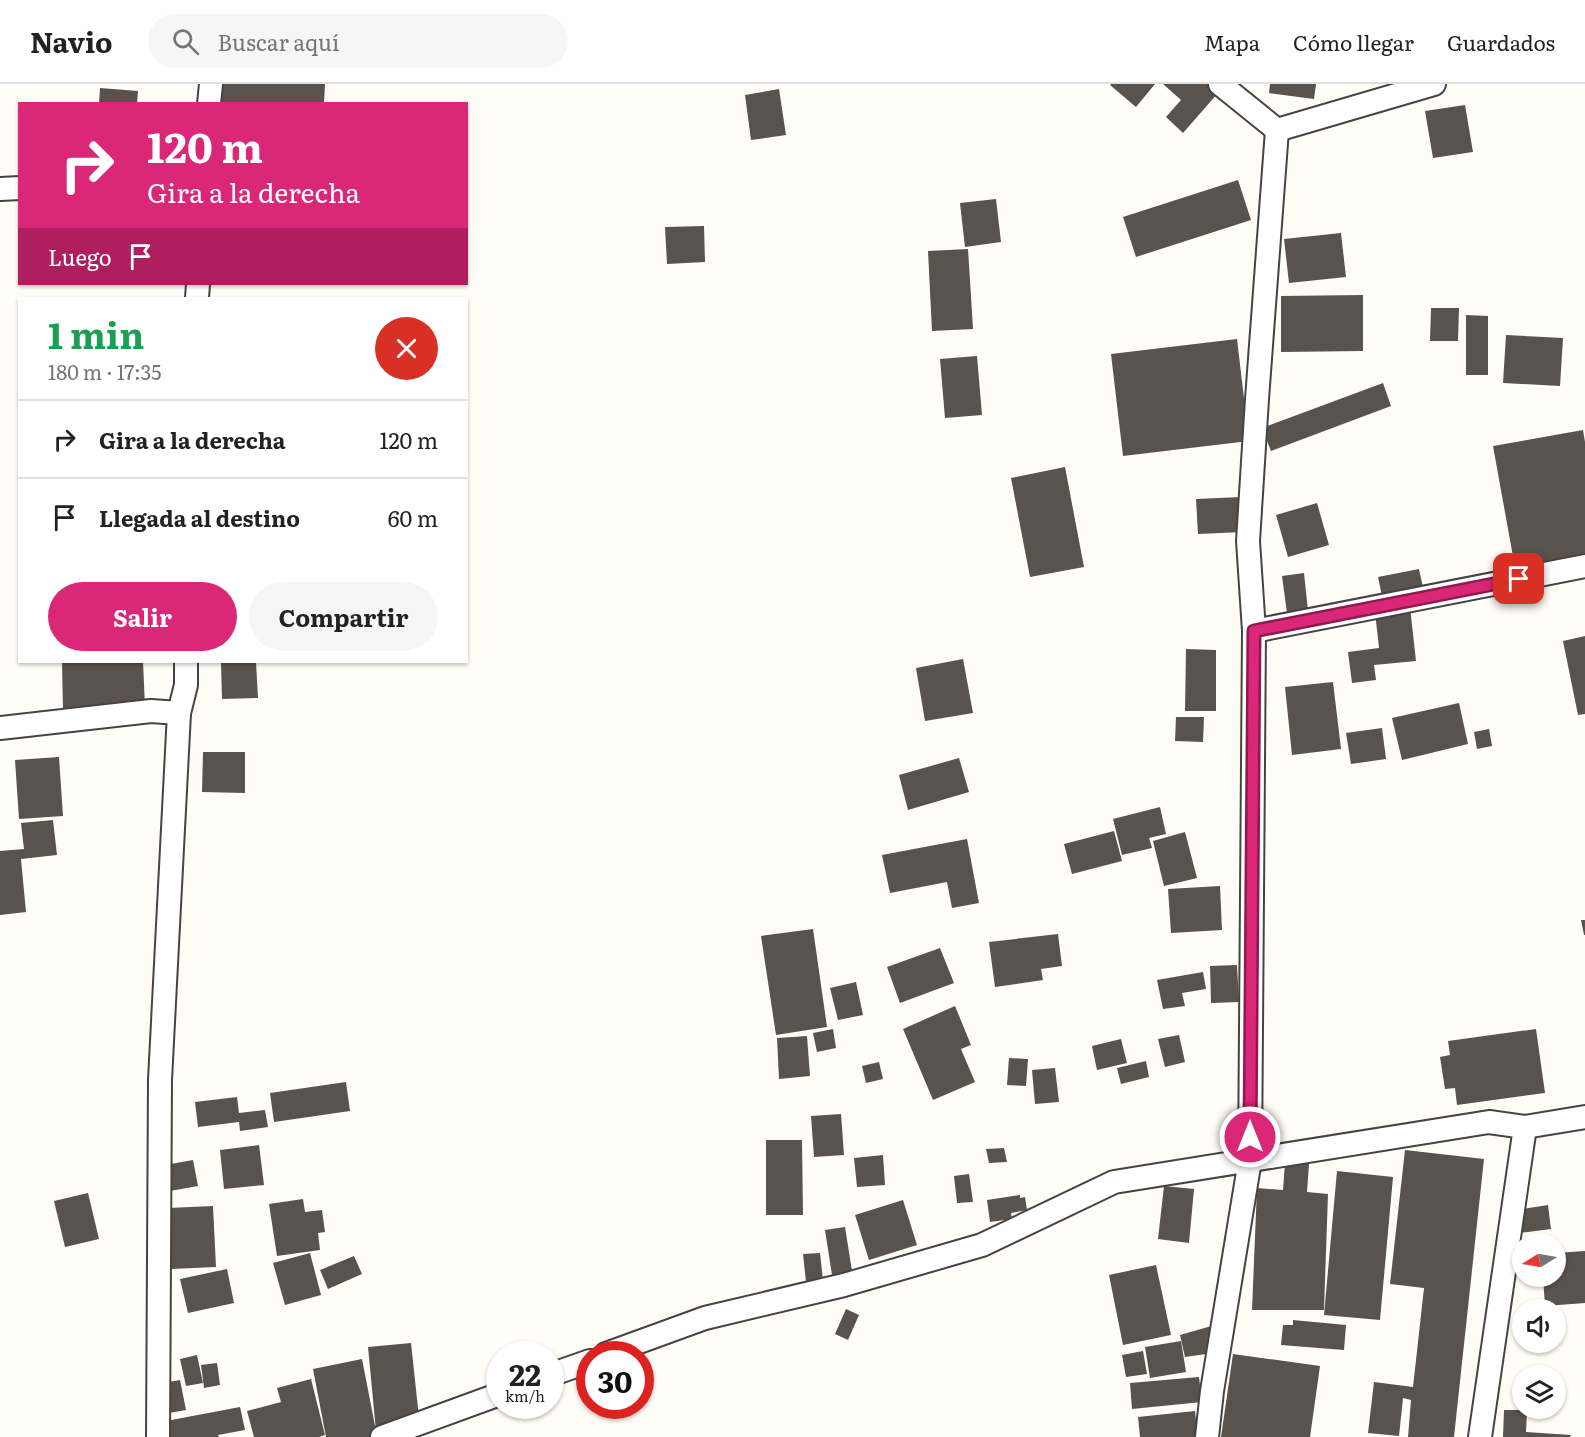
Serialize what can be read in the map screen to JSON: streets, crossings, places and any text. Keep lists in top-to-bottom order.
{
  "north": "left",
  "page": {
    "header": "Navio",
    "search": "Buscar aquí",
    "nav": ["Mapa", "Cómo llegar", "Guardados"],
    "turn": ["120 m", "Gira a la derecha"],
    "then": "Luego",
    "heading": ["1 min", "180 m · 17:35"],
    "list": [
      {
        "name": "Gira a la derecha",
        "value": "120 m"
      },
      {
        "name": "Llegada al destino",
        "value": "60 m"
      }
    ],
    "buttons": ["Salir", "Compartir"],
    "speed": "22 km/h",
    "limit": "30"
  }
}
